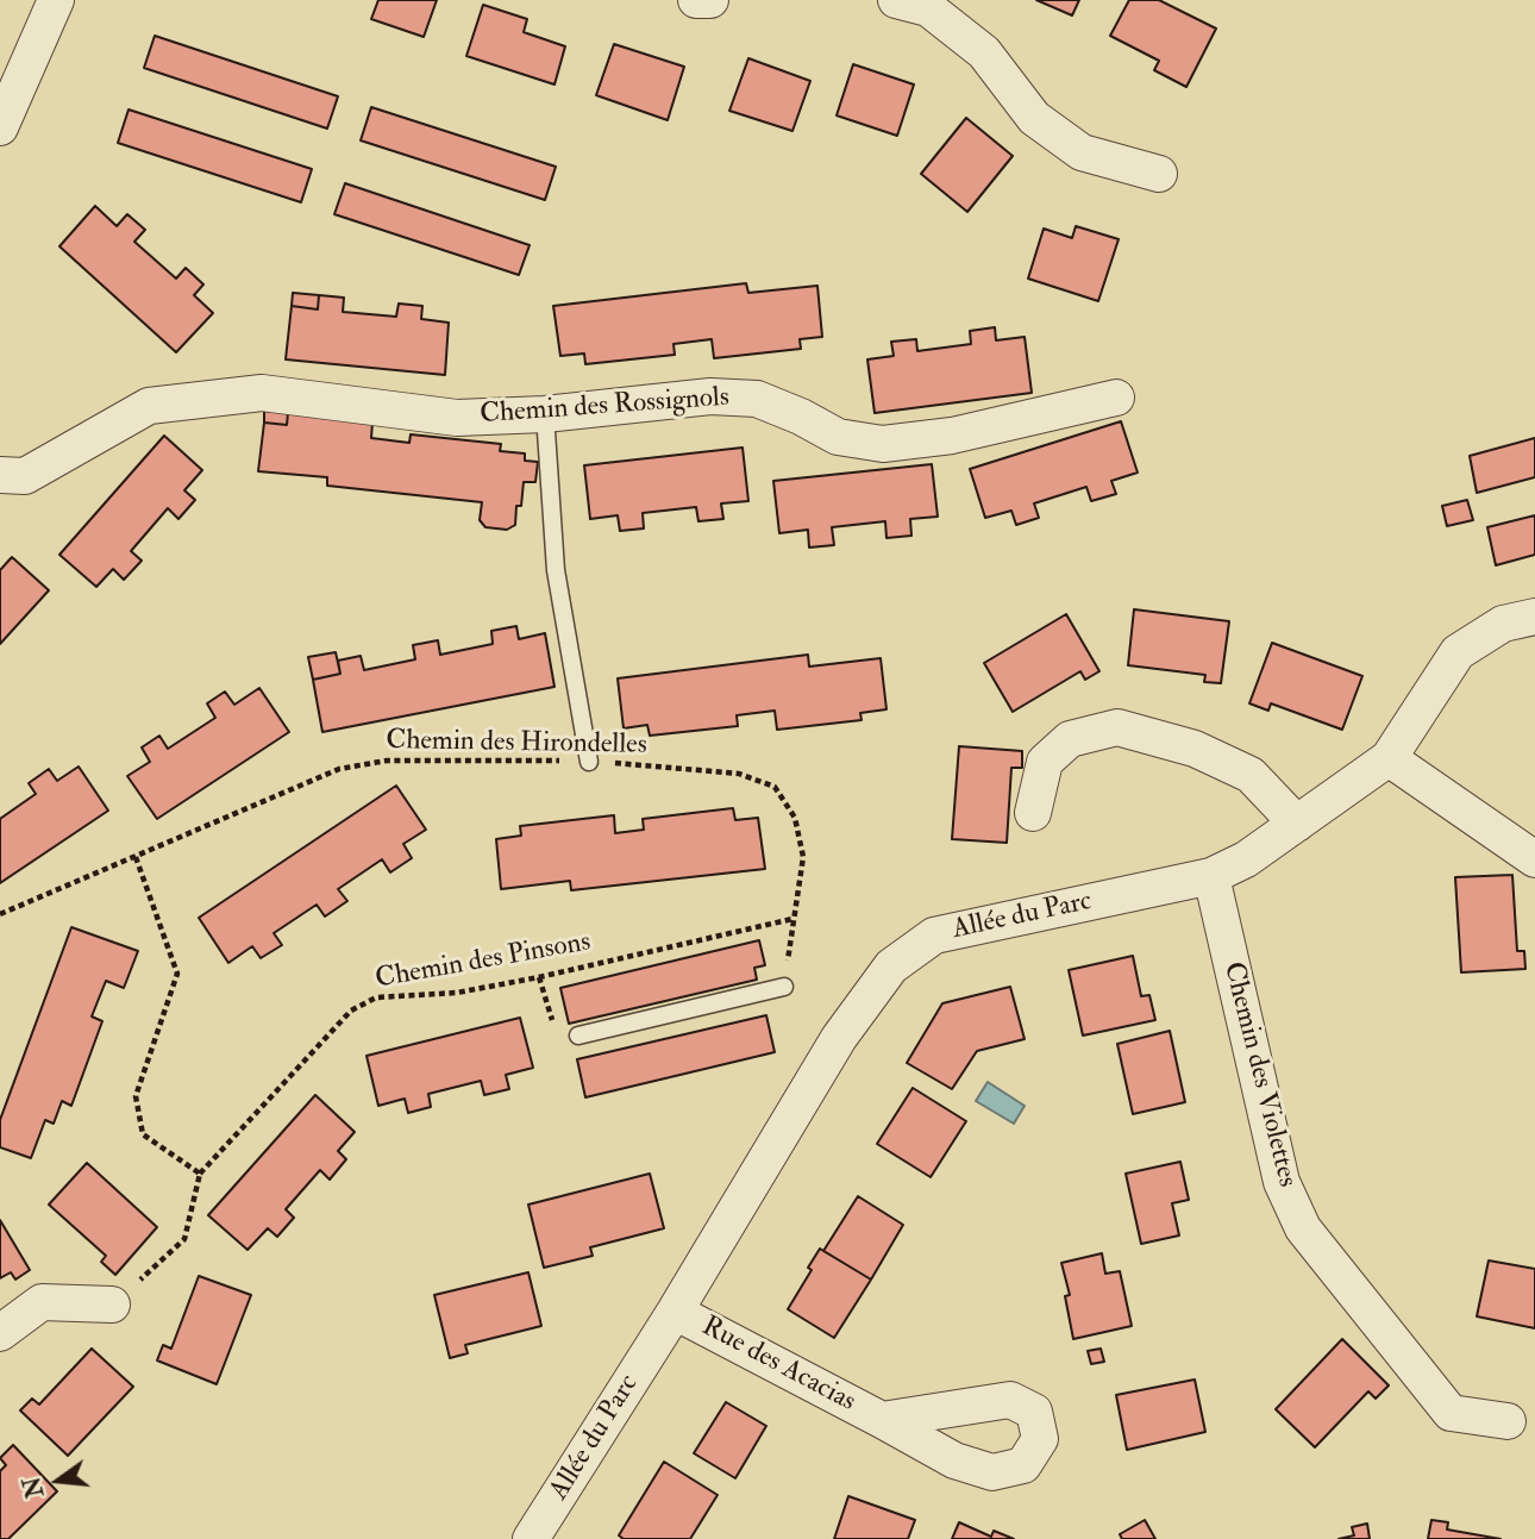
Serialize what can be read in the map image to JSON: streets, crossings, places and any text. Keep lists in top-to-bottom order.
{
  "streets": {
    "street": [
      "Chemin des Rossignols",
      "Allée du Parc",
      "Chemin des Violettes",
      "Rue des Acacias"
    ],
    "path": ["Chemin des Hirondelles", "Chemin des Pinsons"]
  },
  "crossings": [
    ["Chemin des Hirondelles", "Chemin des Pinsons"],
    ["Allée du Parc", "Chemin des Violettes"],
    ["Allée du Parc", "Rue des Acacias"]
  ],
  "north": "left"
}
